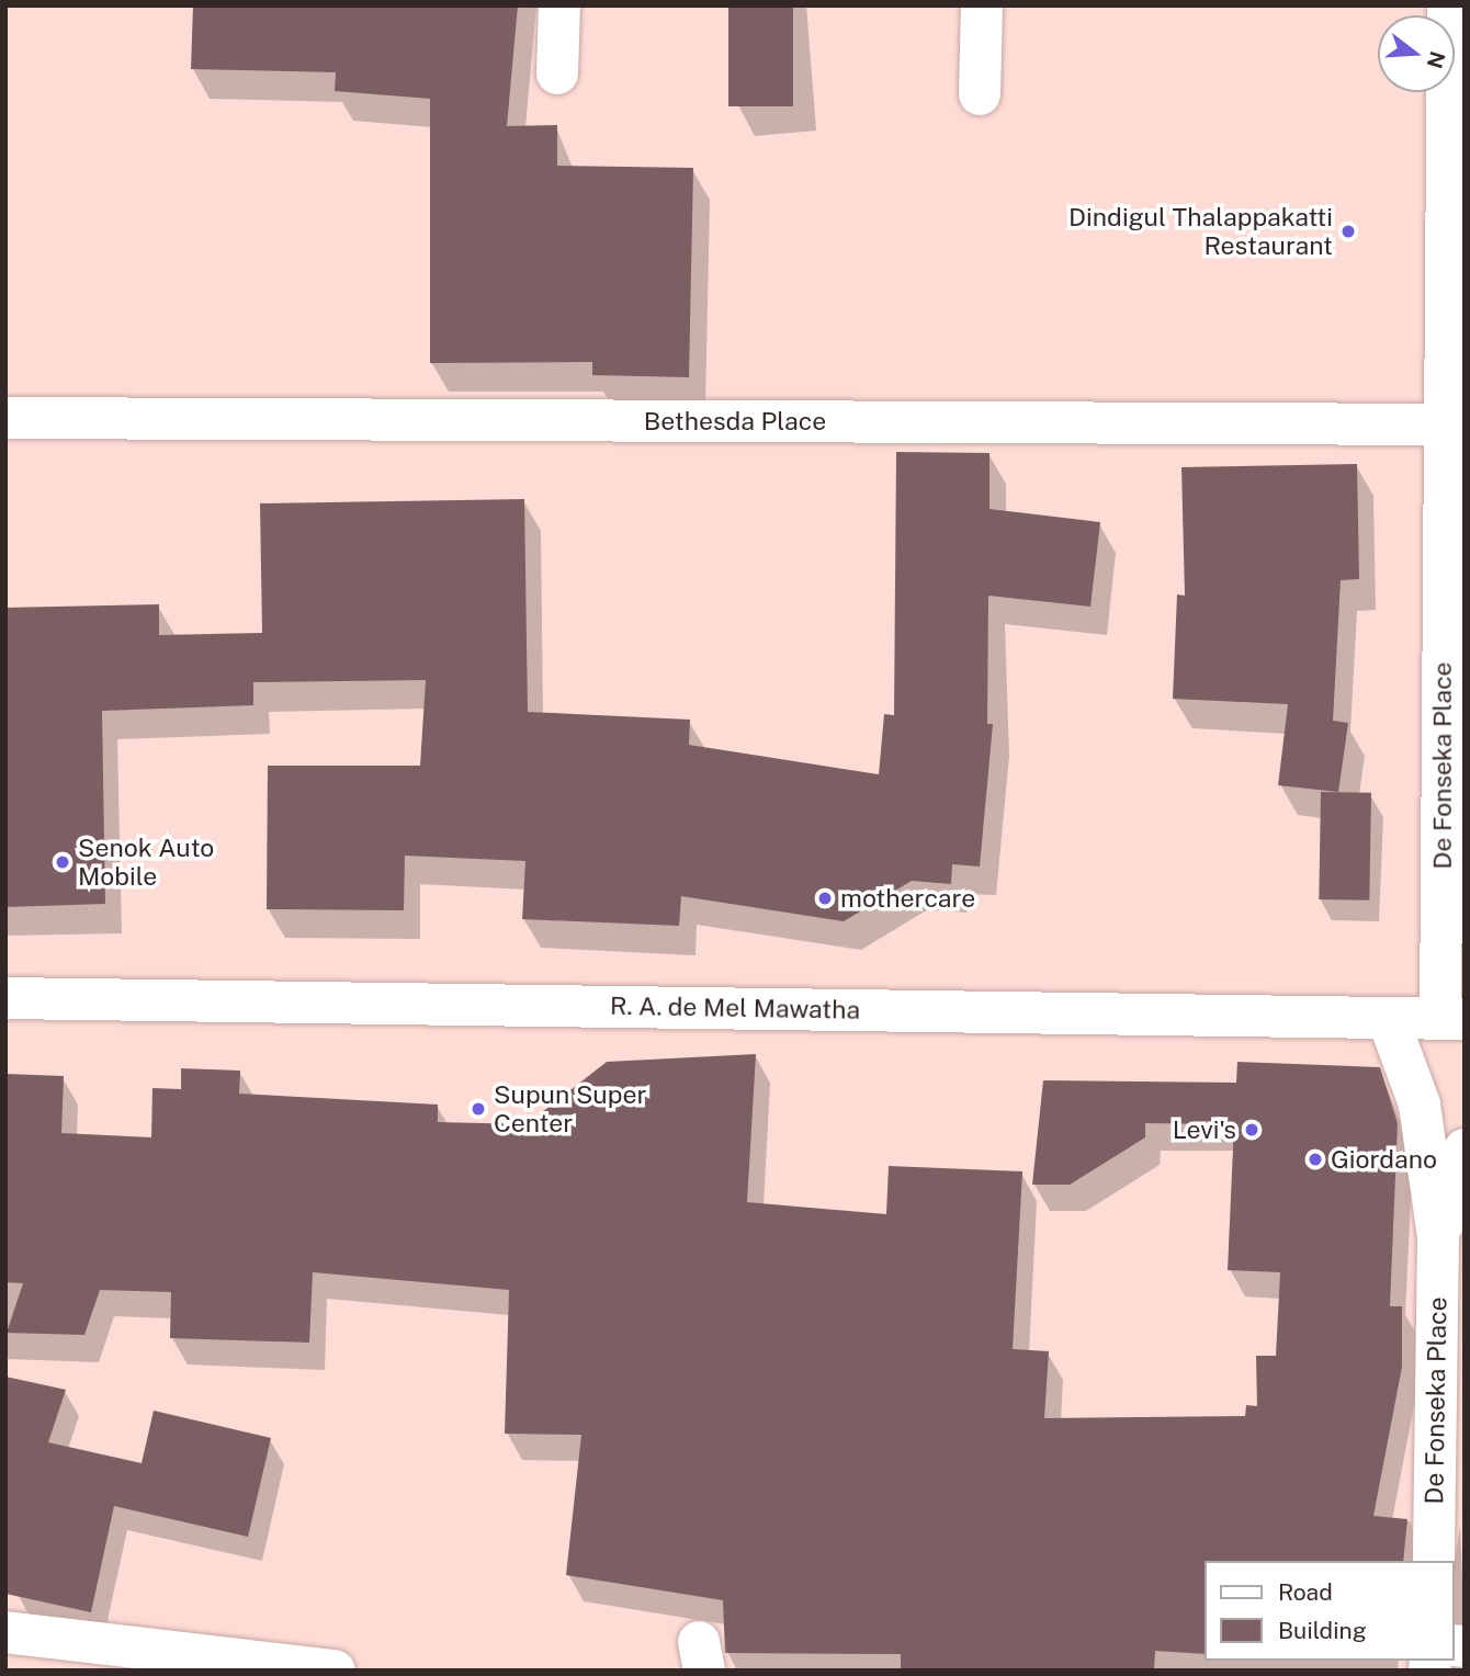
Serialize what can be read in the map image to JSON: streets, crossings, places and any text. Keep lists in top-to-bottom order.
{
  "streets": {
    "main road": ["Bethesda Place", "De Fonseka Place", "R. A. de Mel Mawatha"]
  },
  "crossings": [
    ["Bethesda Place", "De Fonseka Place"],
    ["De Fonseka Place", "R. A. de Mel Mawatha"]
  ],
  "places": [
    "Dindigul Thalappakatti Restaurant",
    "Senok Auto Mobile",
    "mothercare",
    "Supun Super Center",
    "Levi's",
    "Giordano"
  ],
  "legend": ["Road", "Building"],
  "north": "right"
}
